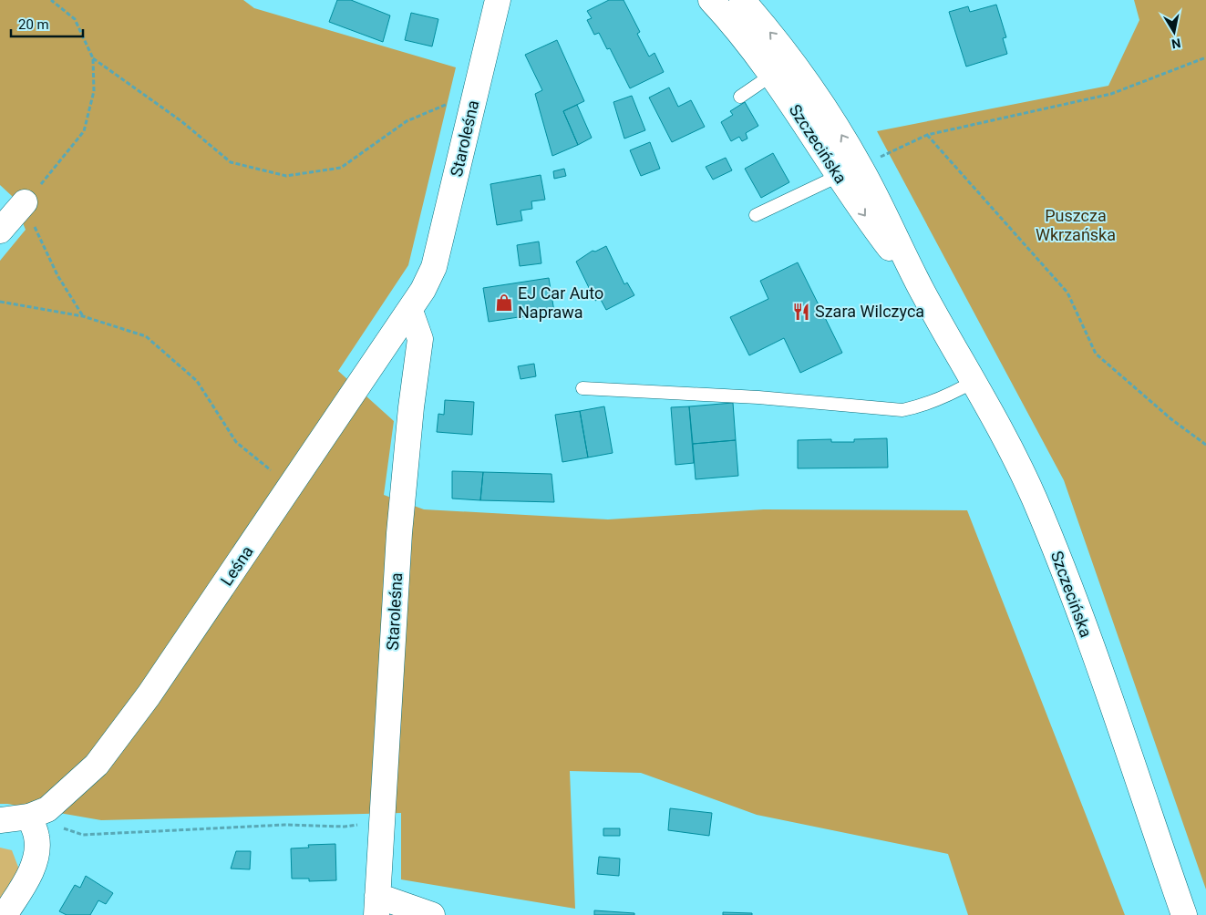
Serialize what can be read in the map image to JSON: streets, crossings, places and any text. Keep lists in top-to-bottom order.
{
  "streets": {
    "street": ["Staroleśna", "Szczecińska", "Leśna"]
  },
  "crossings": [
    ["Staroleśna", "Leśna"]
  ],
  "parks": ["Puszcza Wkrzańska"],
  "places": {
    "shop": ["EJ Car Auto Naprawa"],
    "restaurant": ["Szara Wilczyca"]
  },
  "scale_bar": "20 m",
  "north": "bottom"
}
